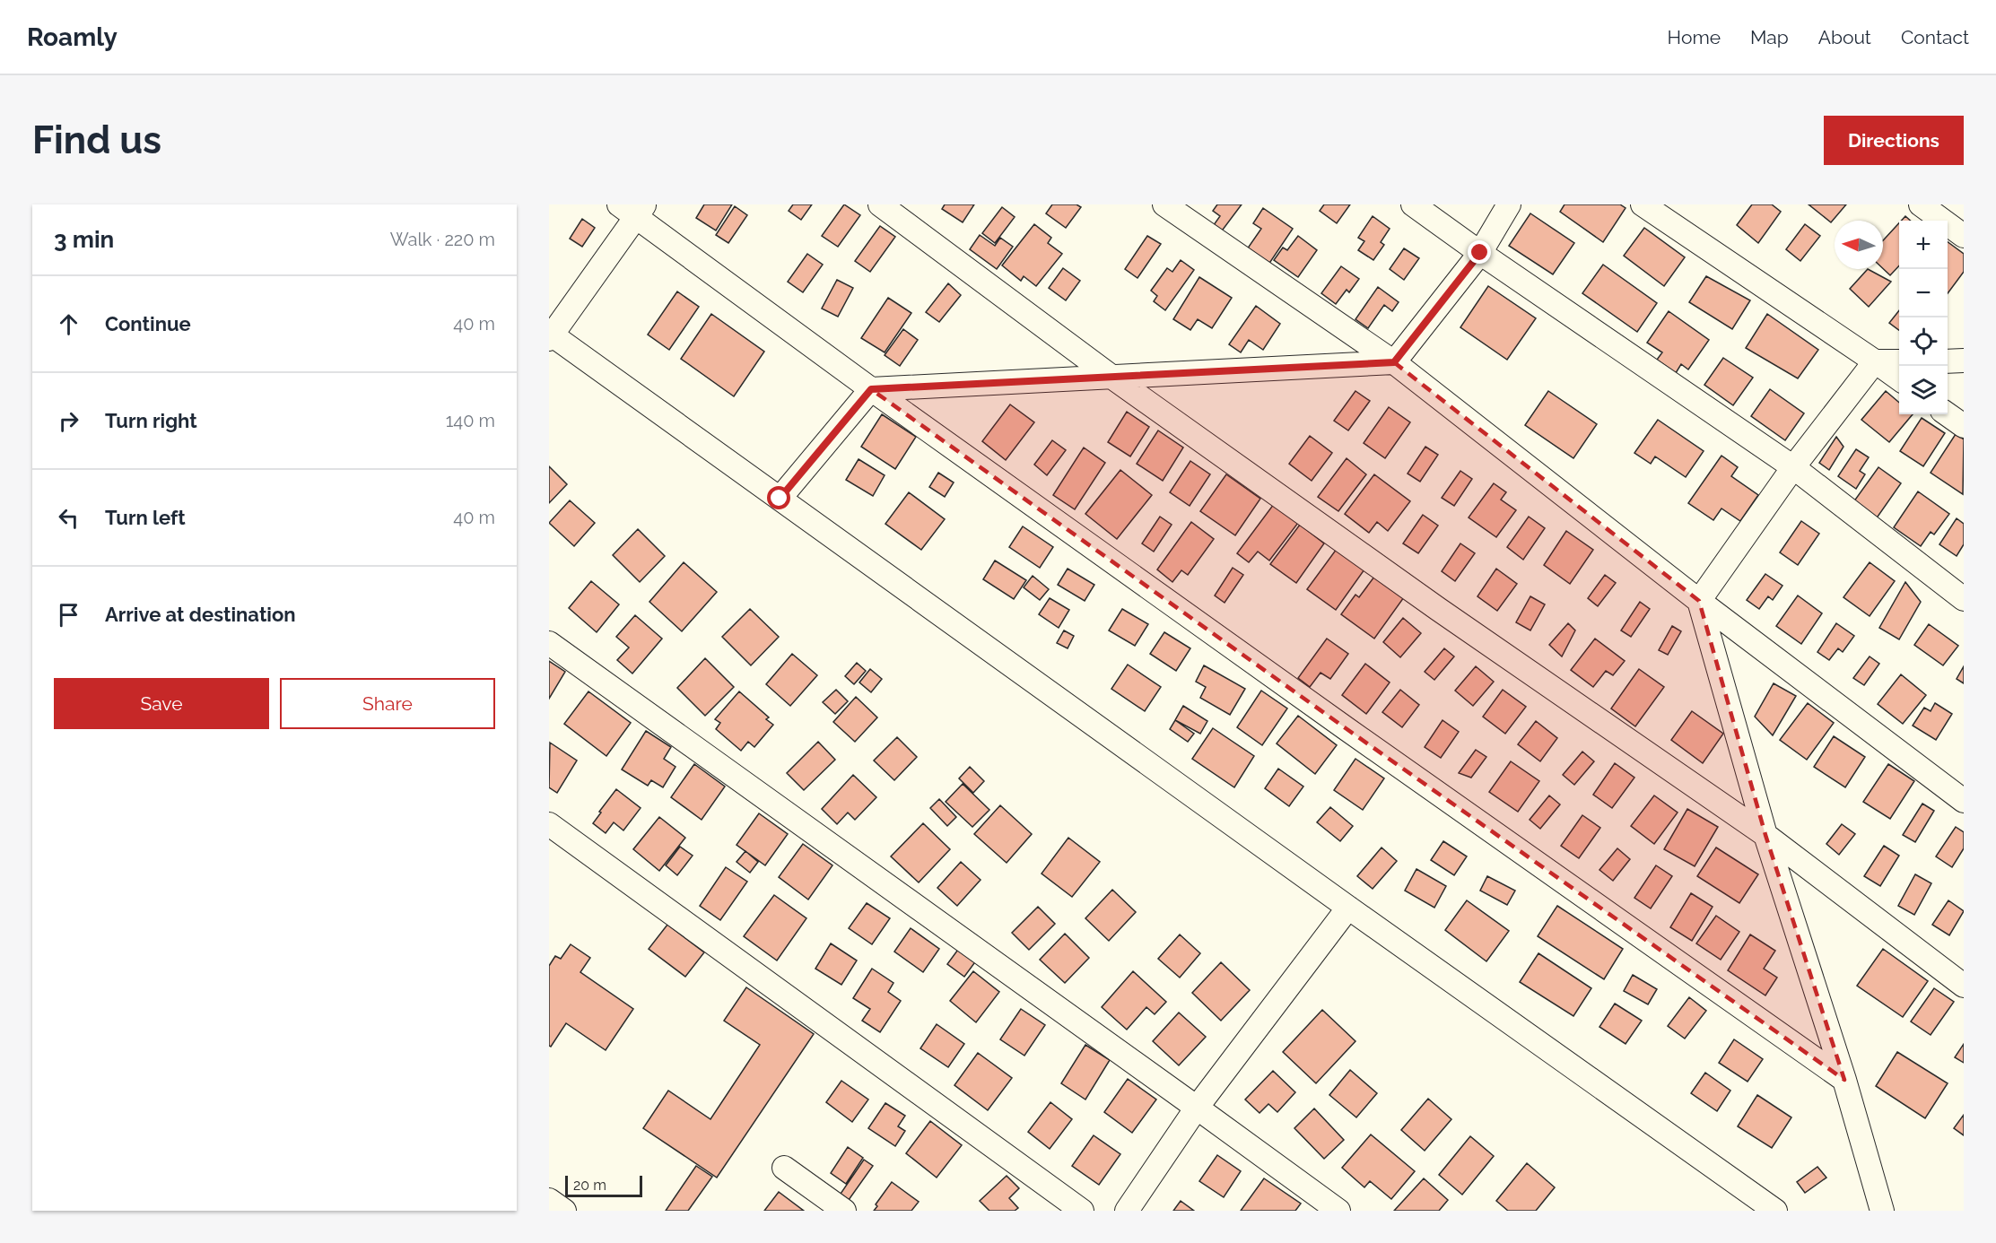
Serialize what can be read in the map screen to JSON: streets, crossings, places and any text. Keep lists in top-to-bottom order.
{
  "scale_bar": "20 m",
  "north": "left",
  "page": {
    "header": "Roamly",
    "nav": [
      "Home",
      "Map",
      "About",
      "Contact"
    ],
    "buttons": [
      "Directions",
      ["Save", "Share"]
    ],
    "title": "Find us",
    "heading": ["3 min", "Walk · 220 m"],
    "map_buttons": ["+", "−"],
    "list": [
      ["Continue", "40 m"],
      ["Turn right", "140 m"],
      ["Turn left", "40 m"],
      "Arrive at destination"
    ],
    "scale": "20 m"
  }
}
